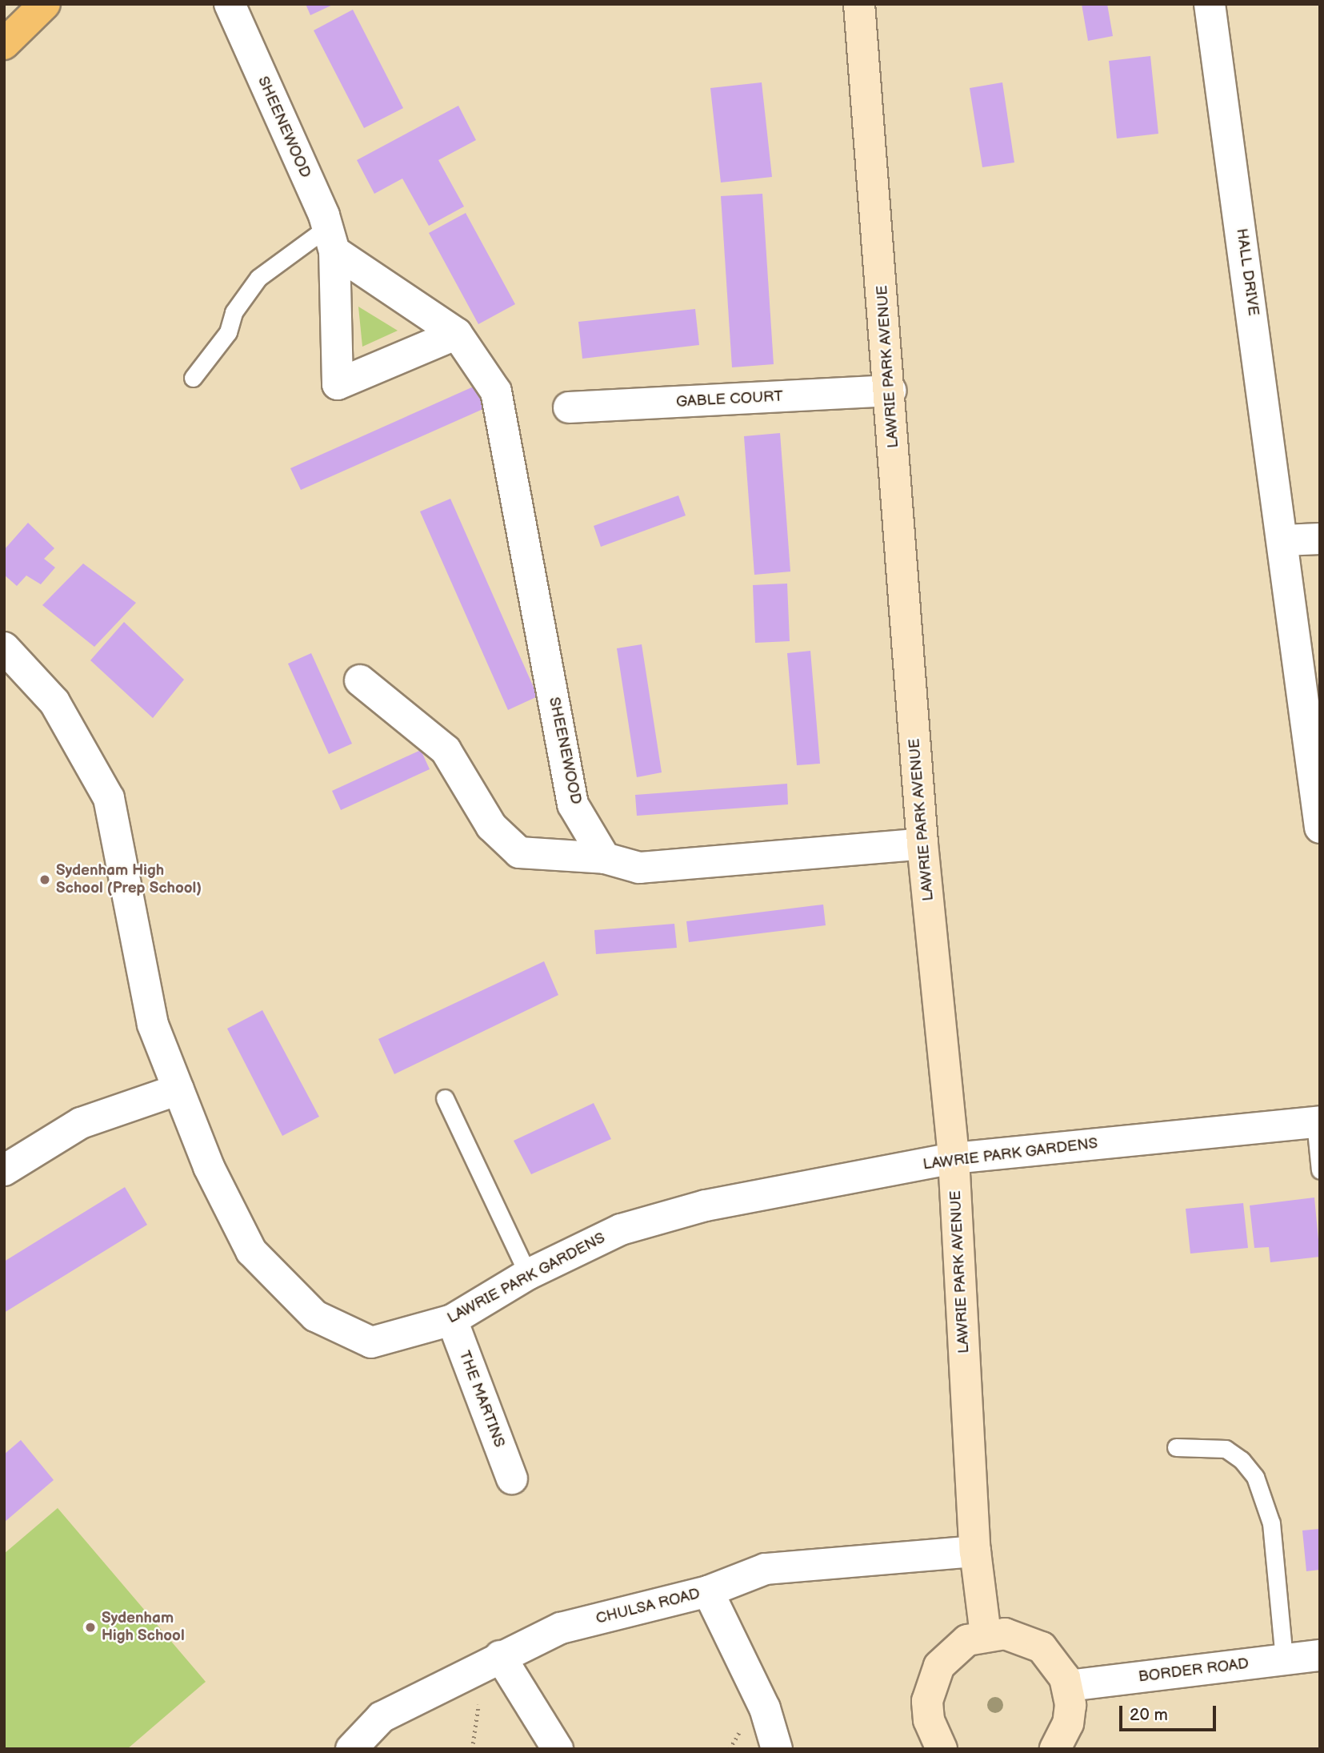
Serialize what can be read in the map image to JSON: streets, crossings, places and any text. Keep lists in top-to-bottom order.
{
  "streets": {
    "street": [
      "SHEENEWOOD",
      "HALL DRIVE",
      "LAWRIE PARK AVENUE",
      "GABLE COURT",
      "LAWRIE PARK GARDENS",
      "THE MARTINS",
      "CHULSA ROAD",
      "BORDER ROAD"
    ]
  },
  "crossings": [
    ["LAWRIE PARK AVENUE", "GABLE COURT"],
    ["LAWRIE PARK AVENUE", "LAWRIE PARK GARDENS"],
    ["LAWRIE PARK AVENUE", "CHULSA ROAD"],
    ["LAWRIE PARK GARDENS", "THE MARTINS"]
  ],
  "places": ["Sydenham High School (Prep School)", "Sydenham High School"],
  "scale_bar": "20 m"
}
